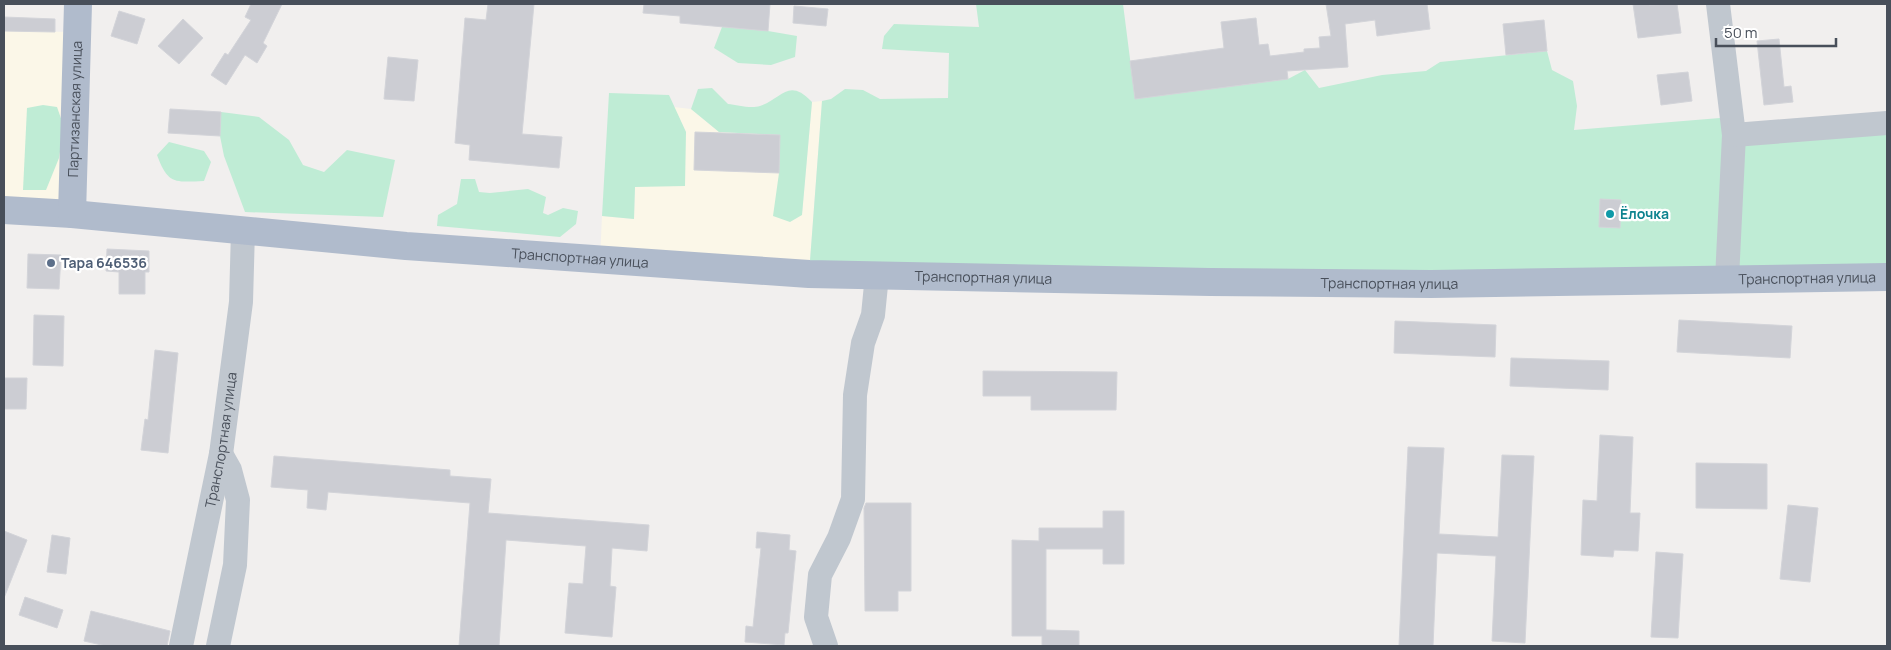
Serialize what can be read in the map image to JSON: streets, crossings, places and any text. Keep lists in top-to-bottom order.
{
  "streets": {
    "main road": ["Партизанская улица", "Транспортная улица"]
  },
  "crossings": [
    ["Партизанская улица", "Транспортная улица"]
  ],
  "places": ["Ёлочка", "Тара 646536"],
  "scale_bar": "50 m"
}
